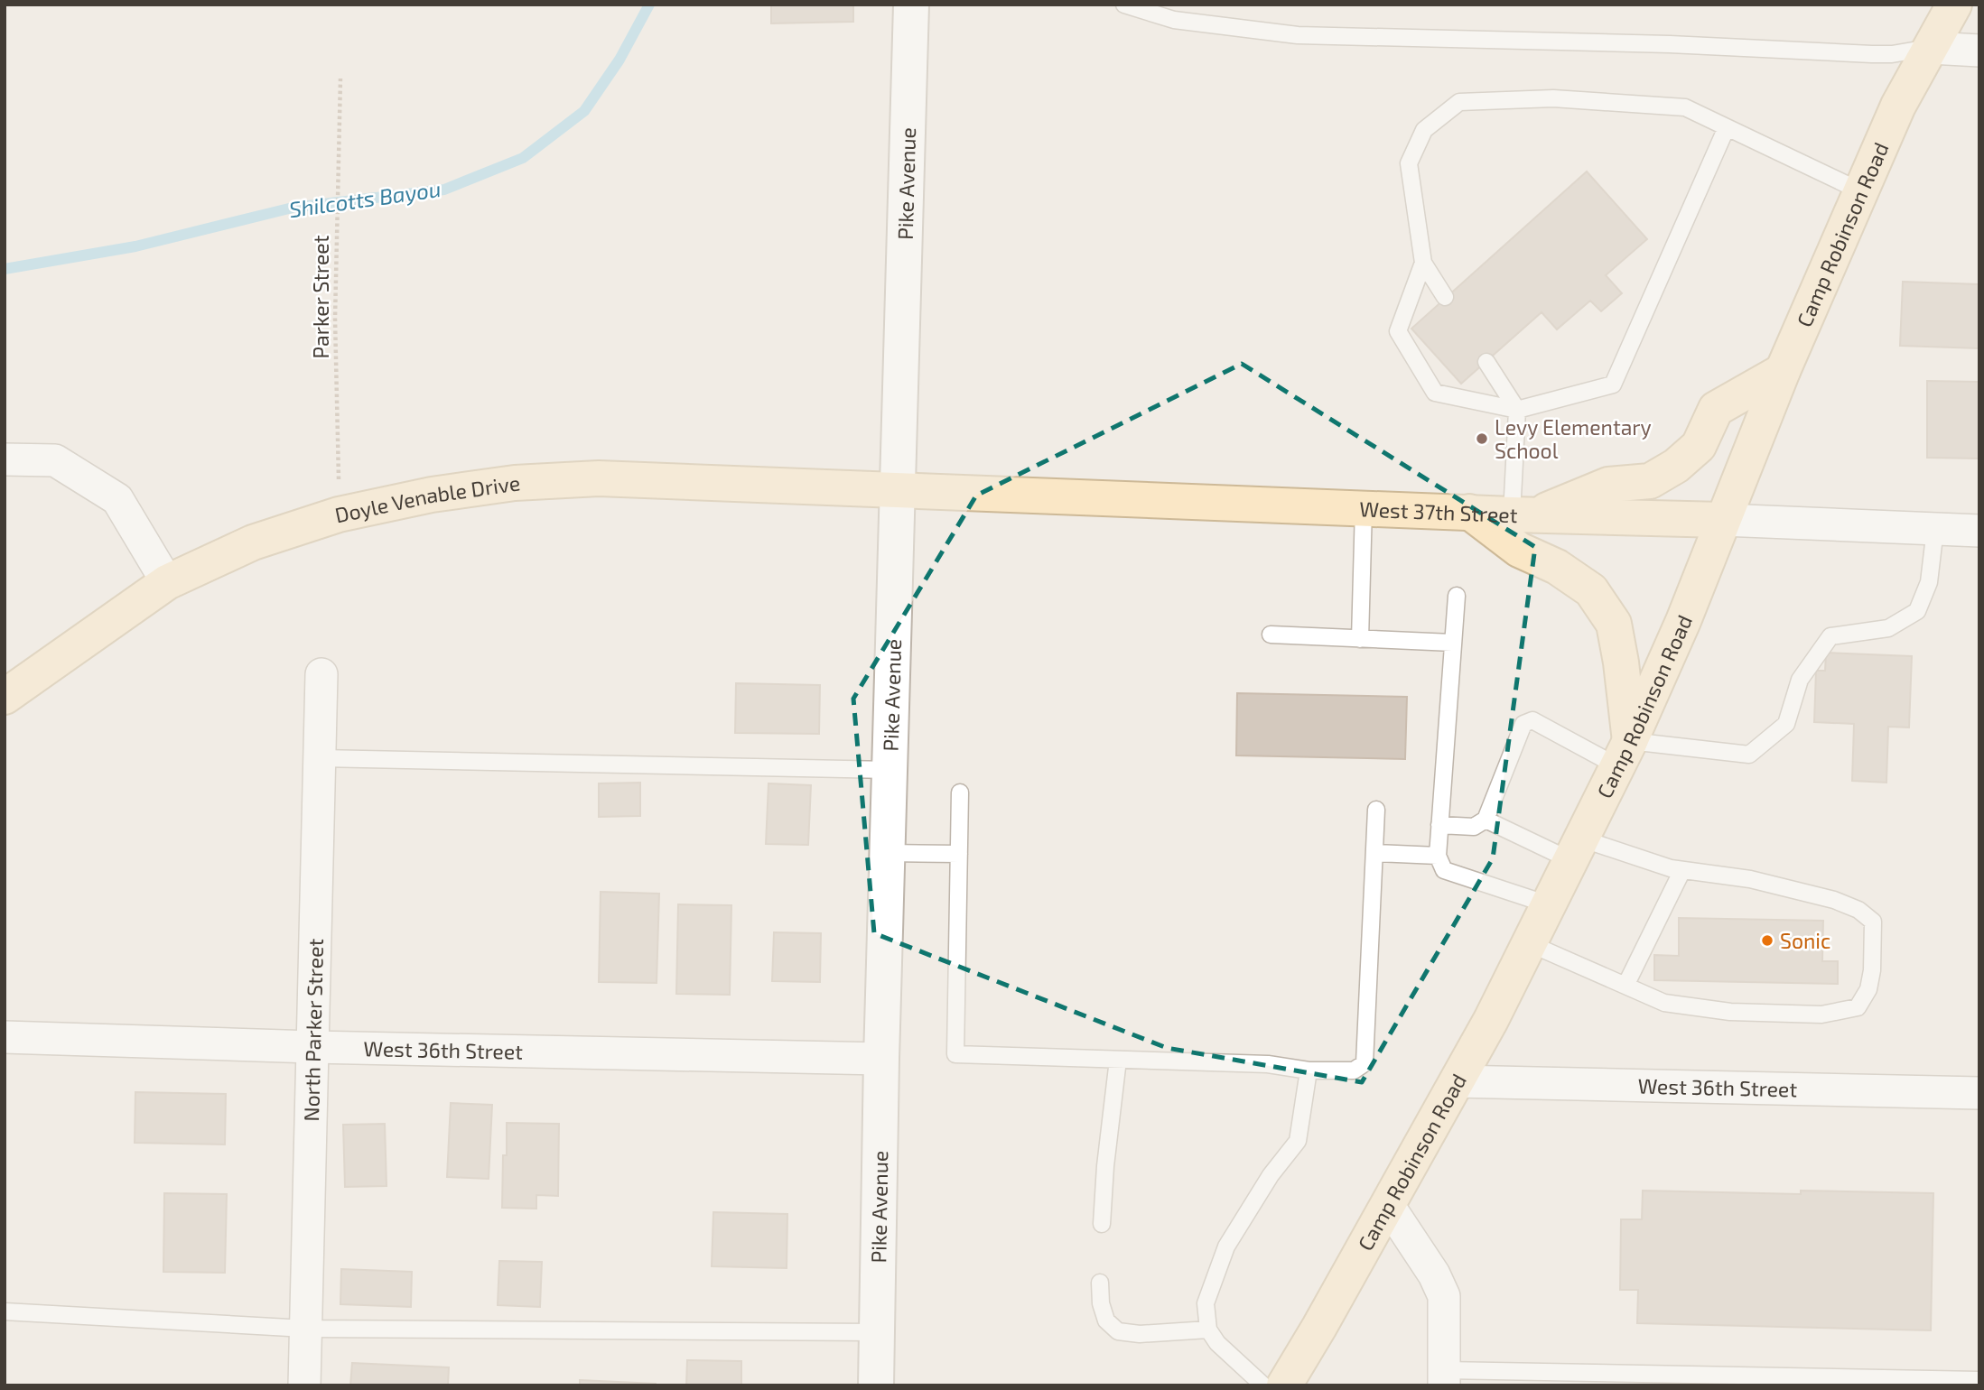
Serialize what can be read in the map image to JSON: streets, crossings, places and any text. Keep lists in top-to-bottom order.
{
  "streets": {
    "main road": ["Camp Robinson Road", "Doyle Venable Drive", "West 37th Street"],
    "street": ["Pike Avenue", "North Parker Street", "West 36th Street"],
    "path": ["Parker Street"]
  },
  "crossings": [
    ["Pike Avenue", "Doyle Venable Drive"],
    ["Pike Avenue", "West 37th Street"],
    ["Pike Avenue", "West 36th Street"],
    ["Camp Robinson Road", "West 37th Street"],
    ["Camp Robinson Road", "West 36th Street"],
    ["Parker Street", "Doyle Venable Drive"],
    ["Doyle Venable Drive", "West 37th Street"],
    ["North Parker Street", "West 36th Street"]
  ],
  "water": ["Shilcotts Bayou"],
  "places": ["Levy Elementary School", "Sonic"]
}
